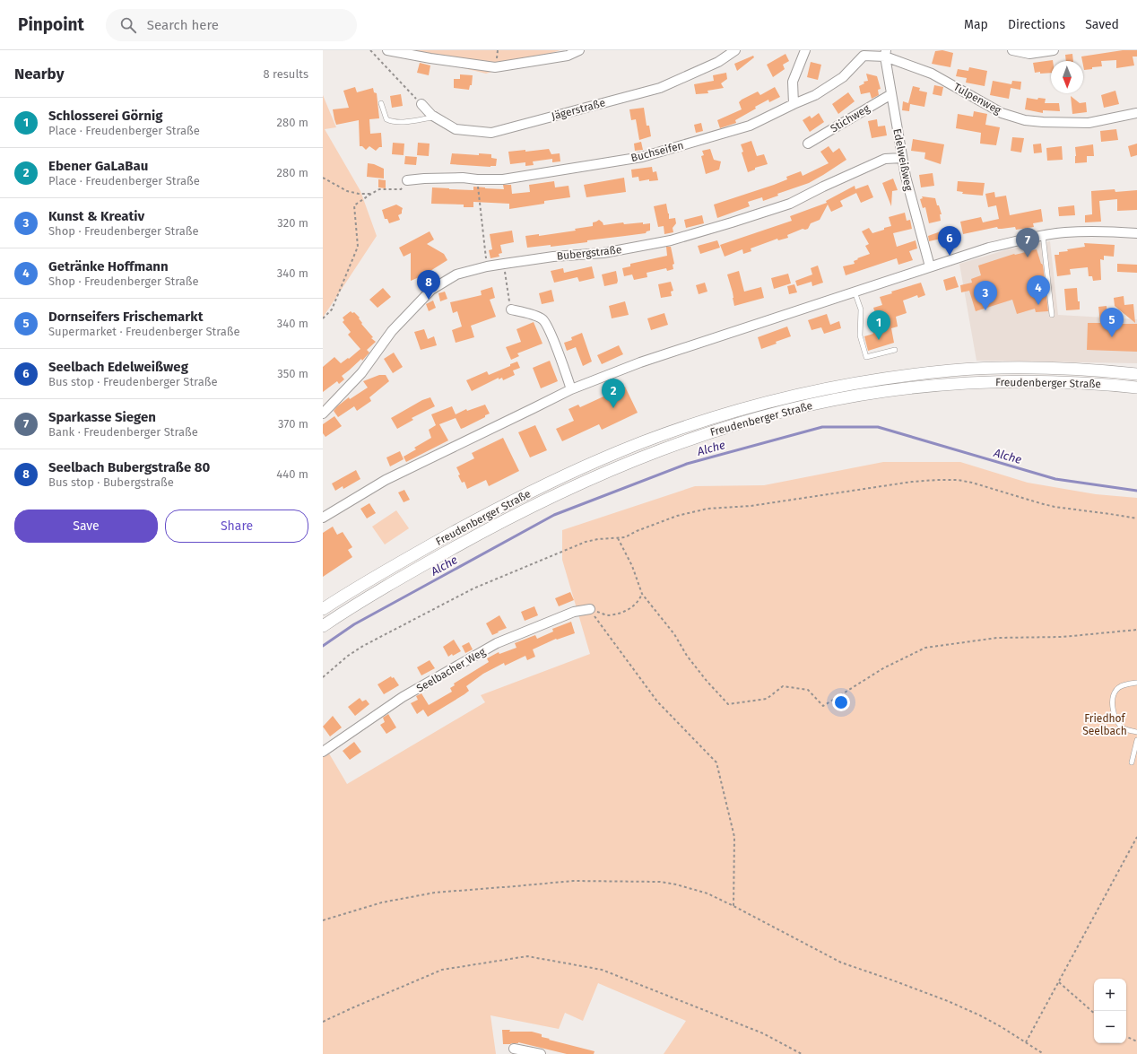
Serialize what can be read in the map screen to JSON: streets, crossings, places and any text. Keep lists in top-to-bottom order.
{
  "streets": {
    "main road": ["Freudenberger Straße"],
    "street": [
      "Tulpenweg",
      "Jägerstraße",
      "Stichweg",
      "Buchseifen",
      "Edelweißweg",
      "Bubergstraße",
      "Seelbacher Weg"
    ]
  },
  "crossings": [
    ["Tulpenweg", "Buchseifen"],
    ["Tulpenweg", "Edelweißweg"],
    ["Stichweg", "Edelweißweg"],
    ["Buchseifen", "Edelweißweg"],
    ["Edelweißweg", "Bubergstraße"]
  ],
  "water": ["Alche"],
  "parks": ["Friedhof Seelbach"],
  "north": "bottom",
  "page": {
    "header": "Pinpoint",
    "search": "Search here",
    "nav": ["Map", "Directions", "Saved"],
    "heading": ["Nearby", "8 results"],
    "list": [
      {
        "mark": "1",
        "name": "Schlosserei Görnig",
        "note": "Place · Freudenberger Straße",
        "value": "280 m"
      },
      {
        "mark": "2",
        "name": "Ebener GaLaBau",
        "note": "Place · Freudenberger Straße",
        "value": "280 m"
      },
      {
        "mark": "3",
        "name": "Kunst & Kreativ",
        "note": "Shop · Freudenberger Straße",
        "value": "320 m"
      },
      {
        "mark": "4",
        "name": "Getränke Hoffmann",
        "note": "Shop · Freudenberger Straße",
        "value": "340 m"
      },
      {
        "mark": "5",
        "name": "Dornseifers Frischemarkt",
        "note": "Supermarket · Freudenberger Straße",
        "value": "340 m"
      },
      {
        "mark": "6",
        "name": "Seelbach Edelweißweg",
        "note": "Bus stop · Freudenberger Straße",
        "value": "350 m"
      },
      {
        "mark": "7",
        "name": "Sparkasse Siegen",
        "note": "Bank · Freudenberger Straße",
        "value": "370 m"
      },
      {
        "mark": "8",
        "name": "Seelbach Bubergstraße 80",
        "note": "Bus stop · Bubergstraße",
        "value": "440 m"
      }
    ],
    "pins": [
      "6",
      "7",
      "8",
      "4",
      "3",
      "5",
      "1",
      "2"
    ],
    "buttons": ["Save", "Share"],
    "map_buttons": ["+", "−"]
  }
}
